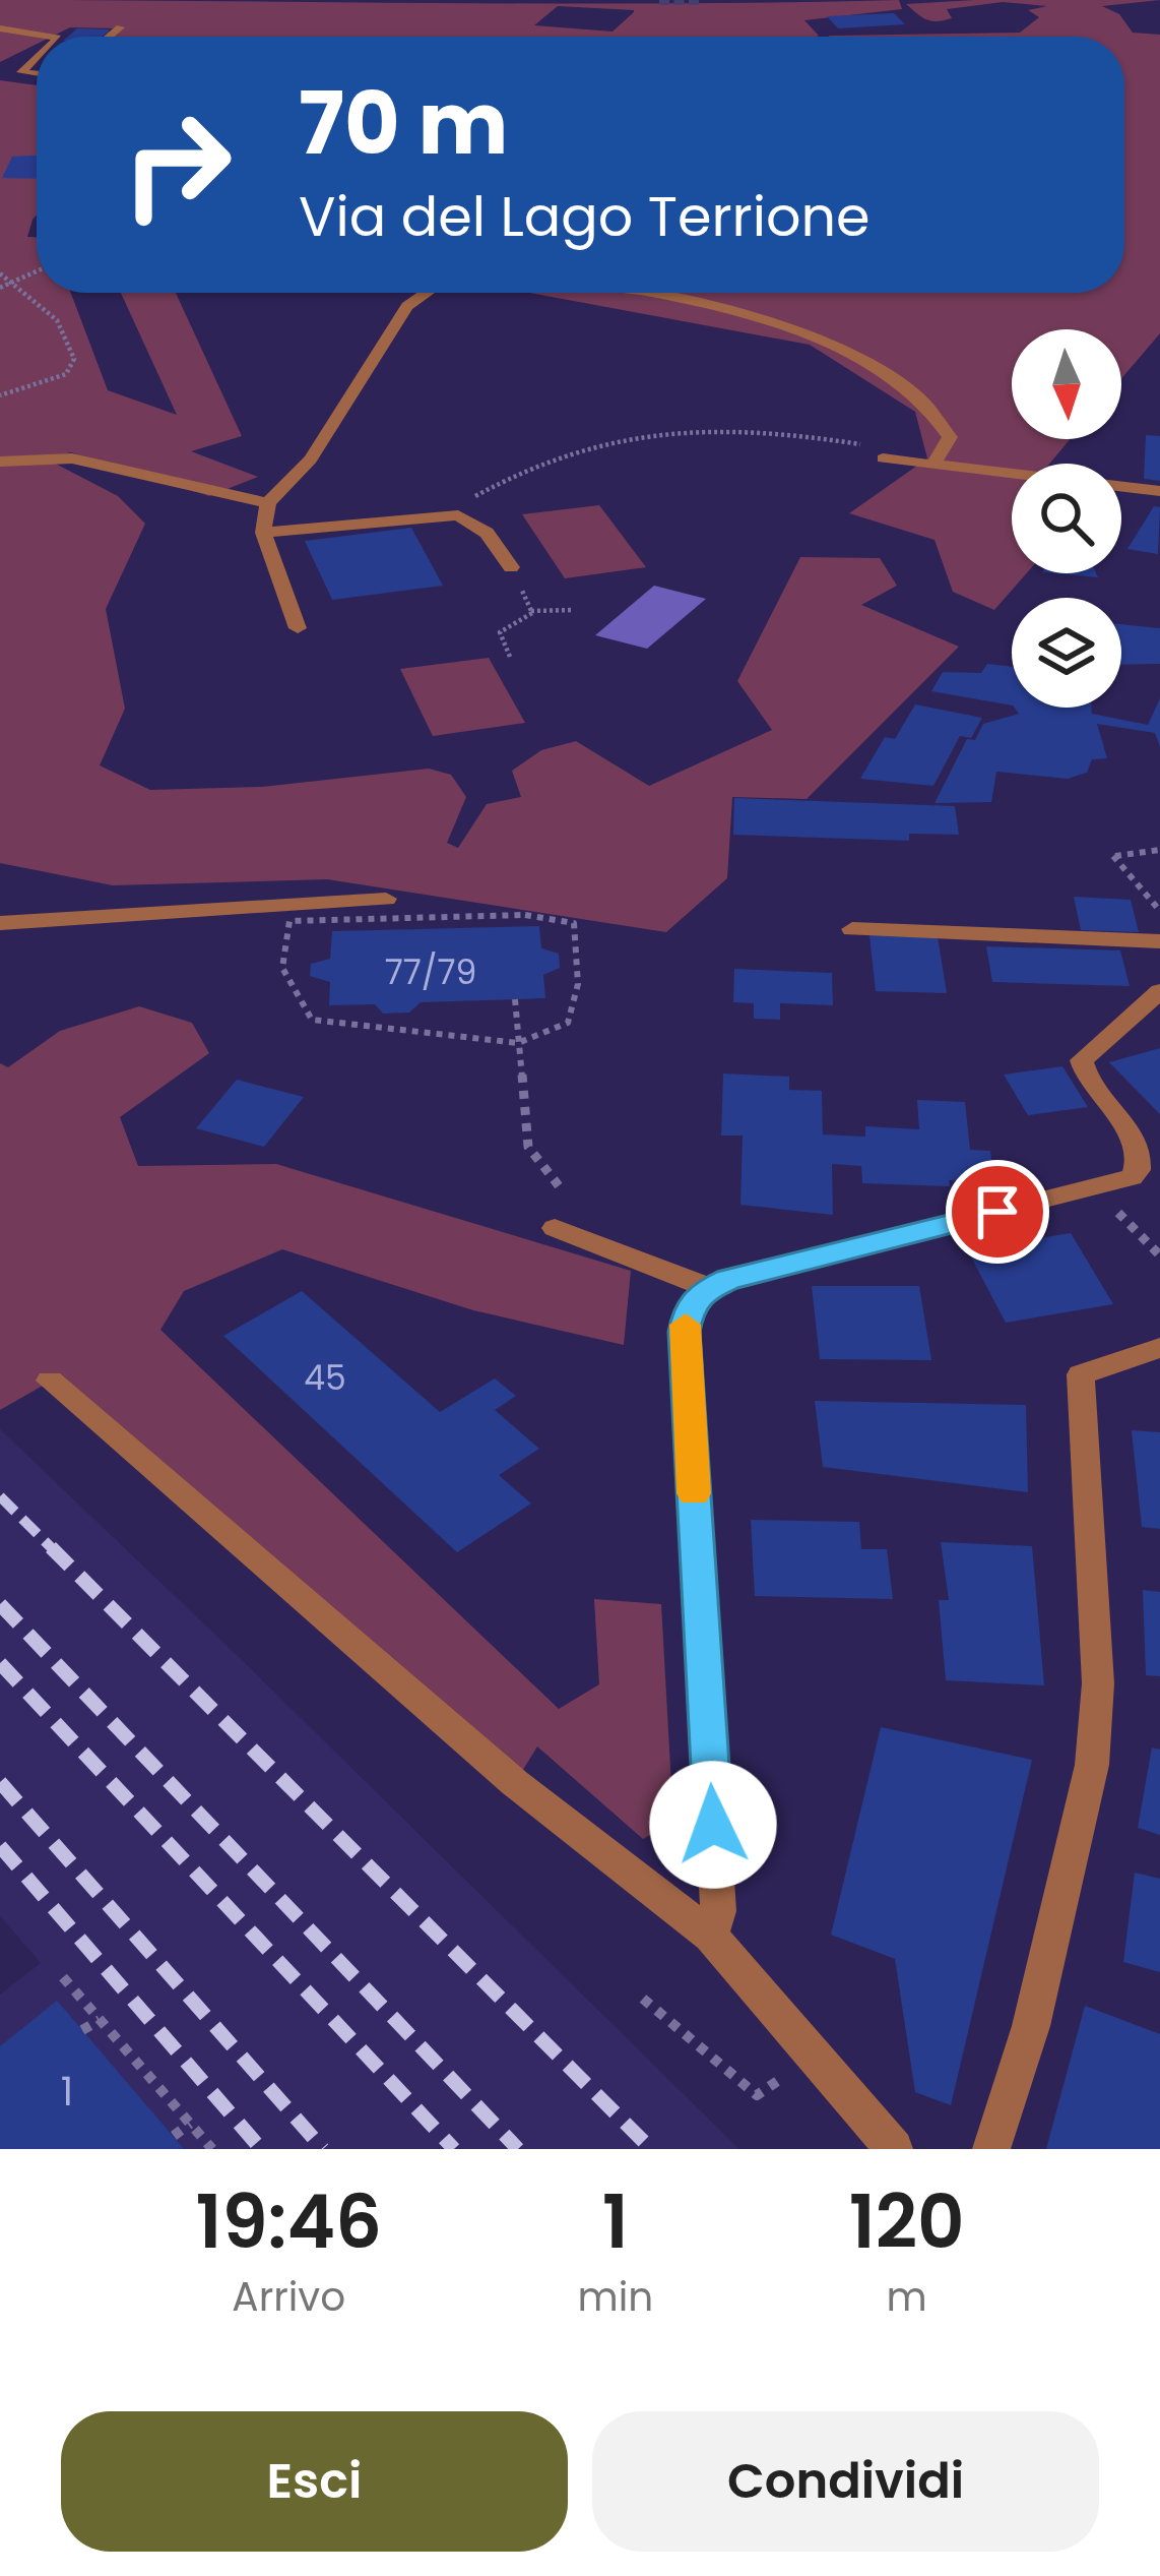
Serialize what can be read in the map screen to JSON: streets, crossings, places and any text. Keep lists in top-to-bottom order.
{
  "house_numbers": ["77/79", "45", "1"],
  "north": "bottom",
  "page": {
    "turn": ["70 m", "Via del Lago Terrione"],
    "eta": [
      "19:46",
      "Arrivo",
      "1",
      "min",
      "120",
      "m"
    ],
    "buttons": ["Esci", "Condividi"]
  }
}
